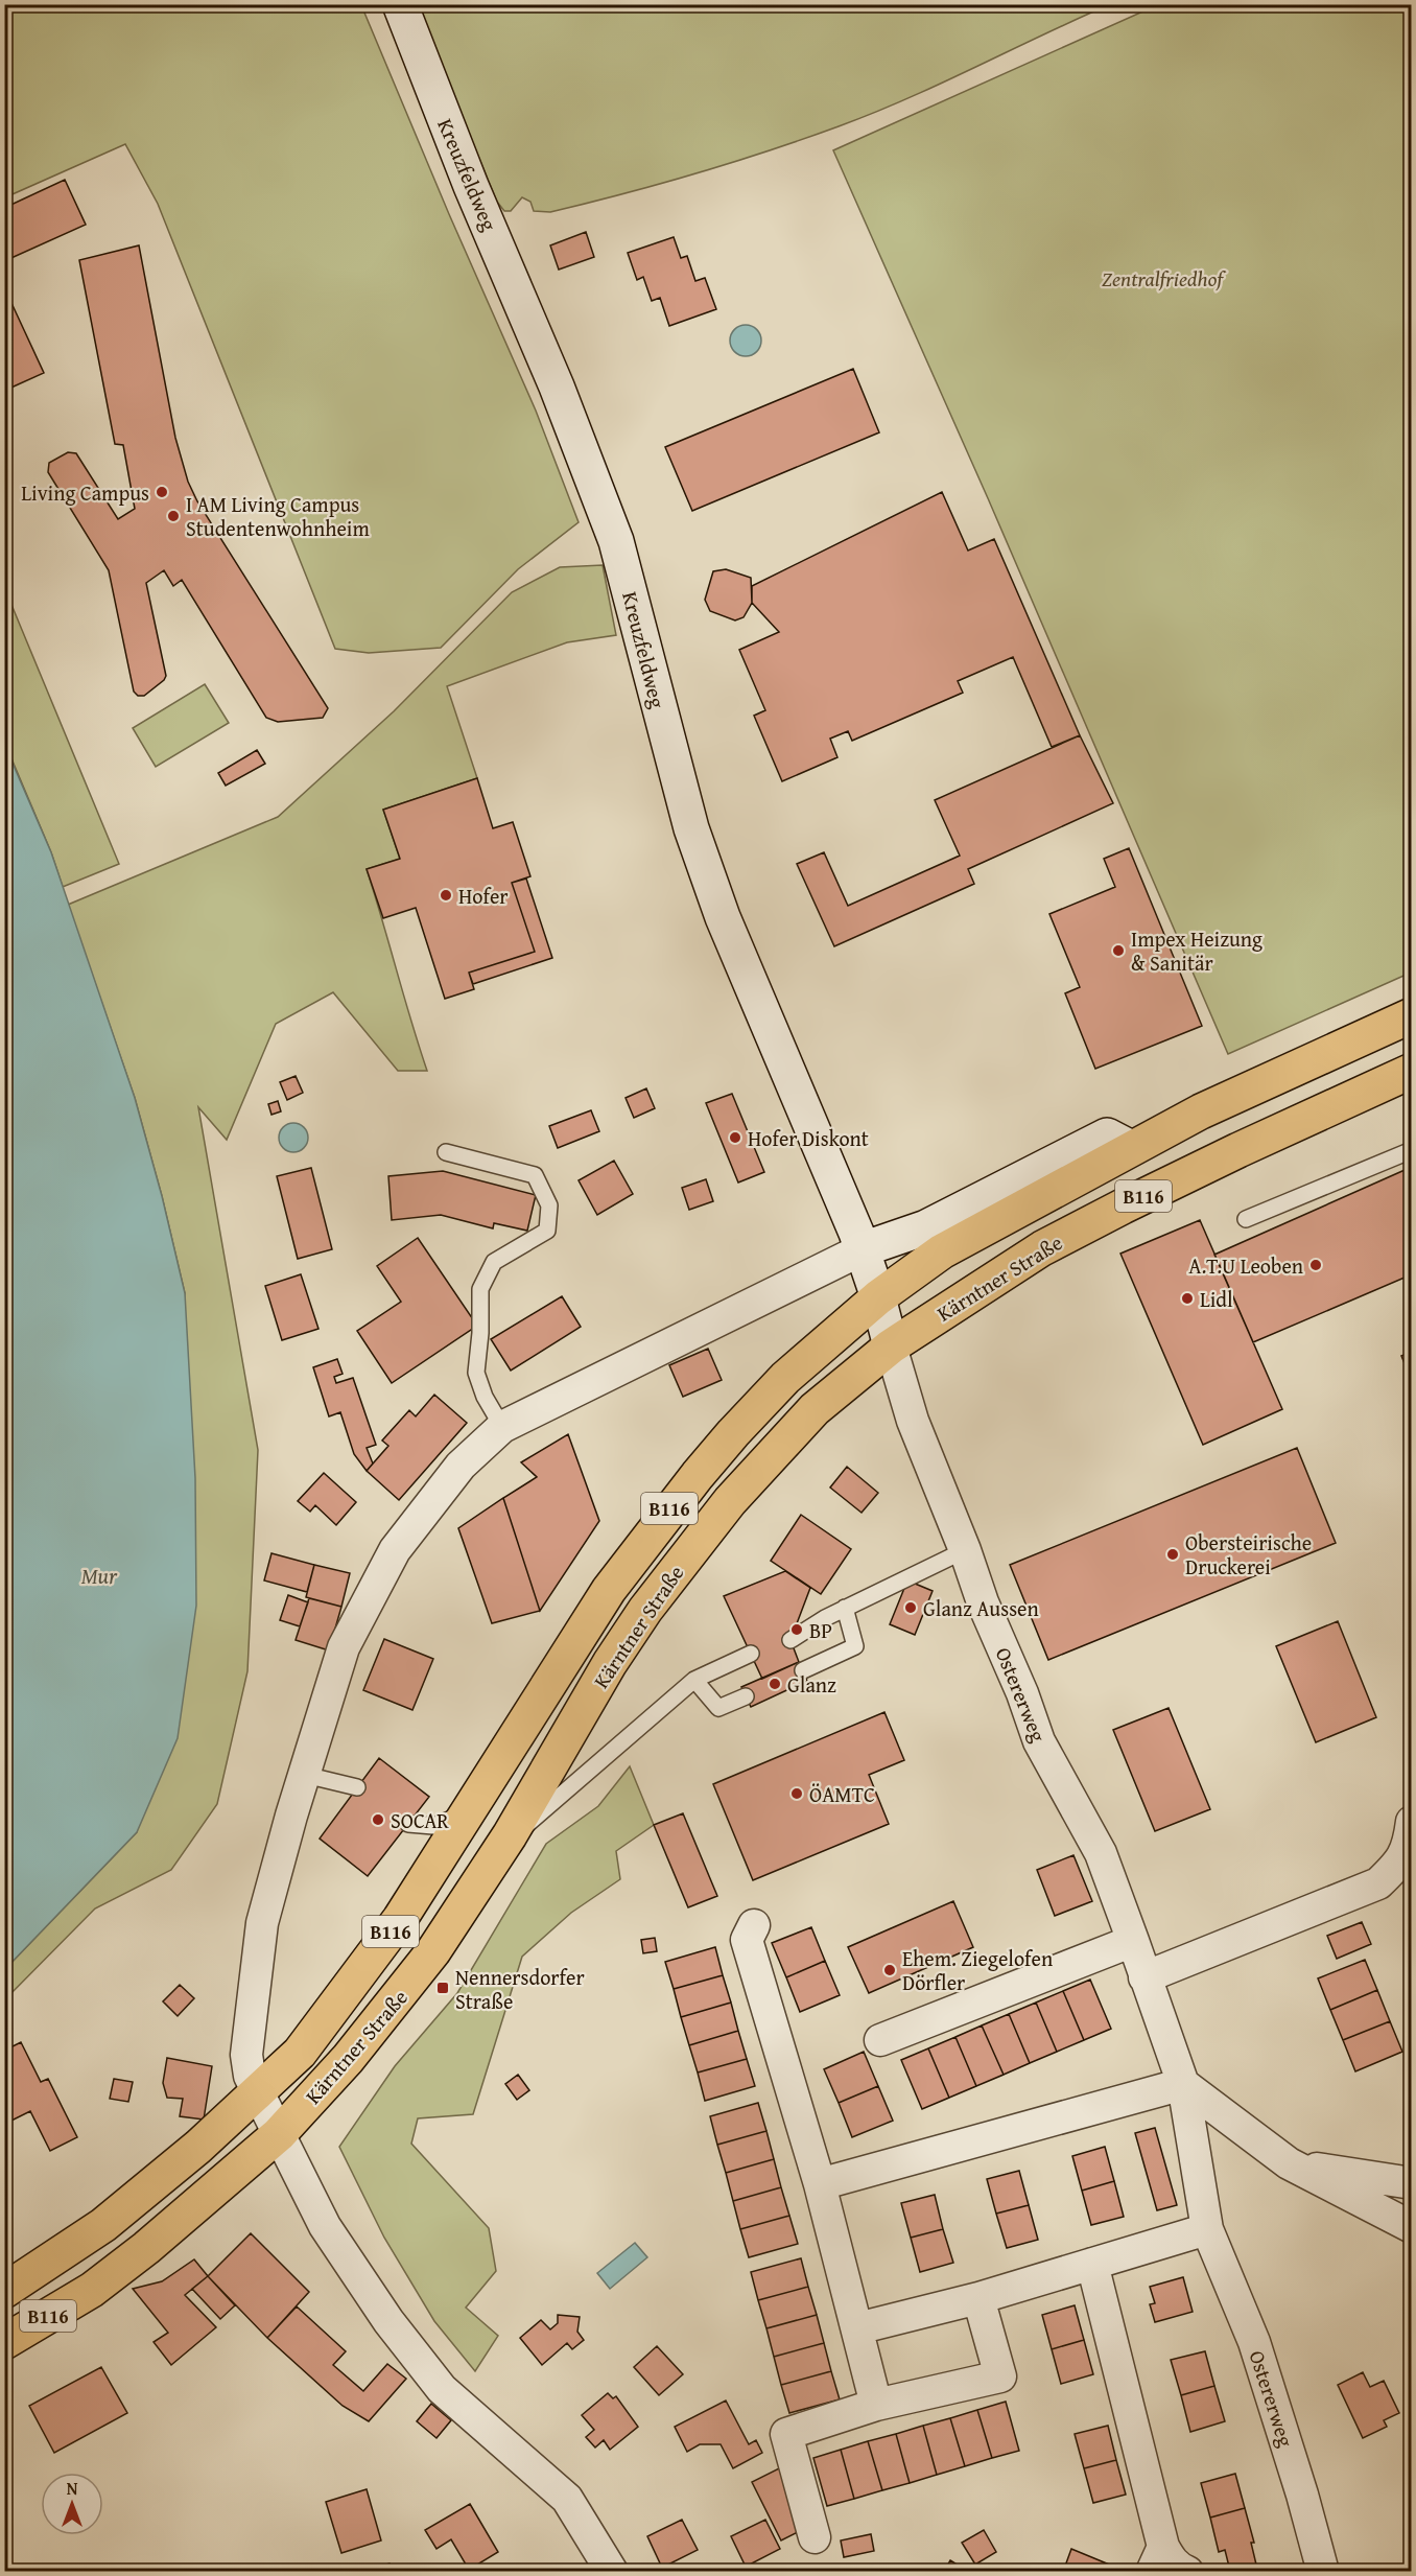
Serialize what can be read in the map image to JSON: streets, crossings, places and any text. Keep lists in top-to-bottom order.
{
  "streets": {
    "main road": [
      "Kreuzfeldweg",
      "B116",
      "Kärntner Straße",
      "Ostererweg"
    ]
  },
  "crossings": [
    ["Kreuzfeldweg", "Kärntner Straße"],
    ["Kreuzfeldweg", "Ostererweg"],
    ["Kärntner Straße", "Ostererweg"]
  ],
  "water": ["Mur"],
  "parks": ["Zentralfriedhof"],
  "places": {
    "other": [
      "Living Campus",
      "I AM Living Campus Studentenwohnheim",
      "Hofer",
      "Impex Heizung & Sanitär",
      "Hofer Diskont",
      "A.T.U Leoben",
      "Lidl",
      "Obersteirische Druckerei",
      "Glanz Aussen",
      "BP",
      "Glanz",
      "ÖAMTC",
      "SOCAR",
      "Ehem. Ziegelofen Dörfler"
    ],
    "transit": ["Nennersdorfer Straße"]
  },
  "north": "top"
}
